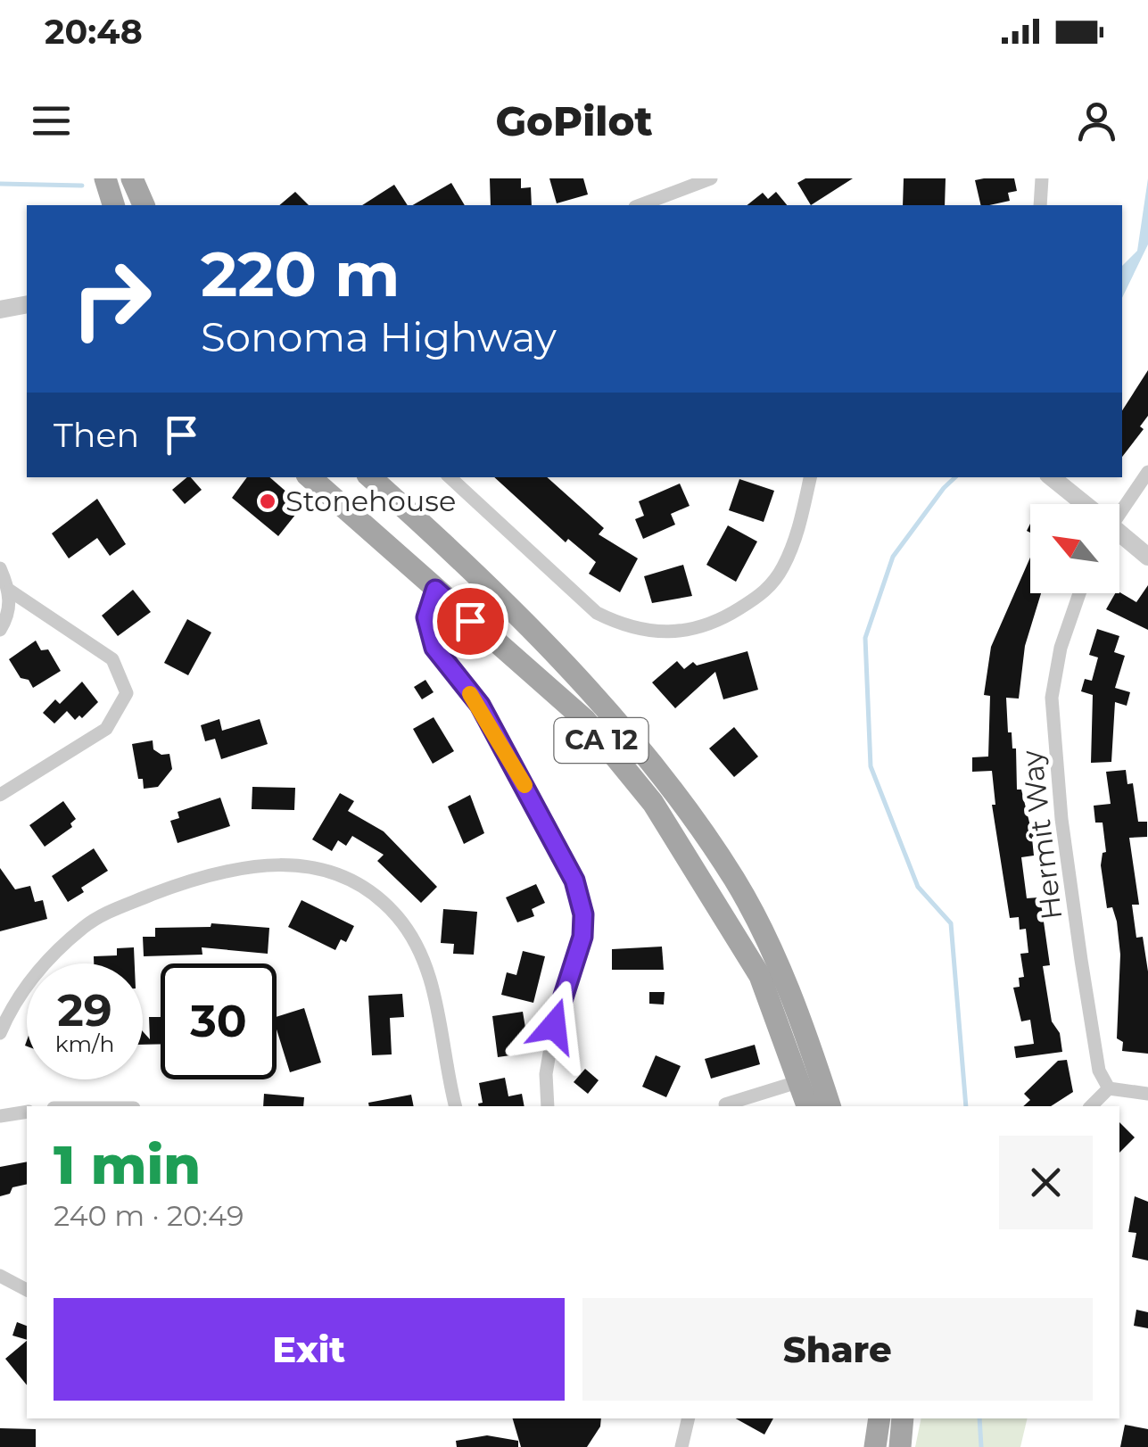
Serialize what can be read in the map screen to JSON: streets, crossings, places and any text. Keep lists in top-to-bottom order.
{
  "streets": {
    "main road": ["CA 12"],
    "street": ["Hermit Way"]
  },
  "places": ["Stonehouse"],
  "north": "top left",
  "page": {
    "status": "20:48",
    "header": "GoPilot",
    "turn": ["220 m", "Sonoma Highway"],
    "then": "Then",
    "speed": "29 km/h",
    "limit": "30",
    "heading": ["1 min", "240 m · 20:49"],
    "buttons": ["Exit", "Share"]
  }
}
